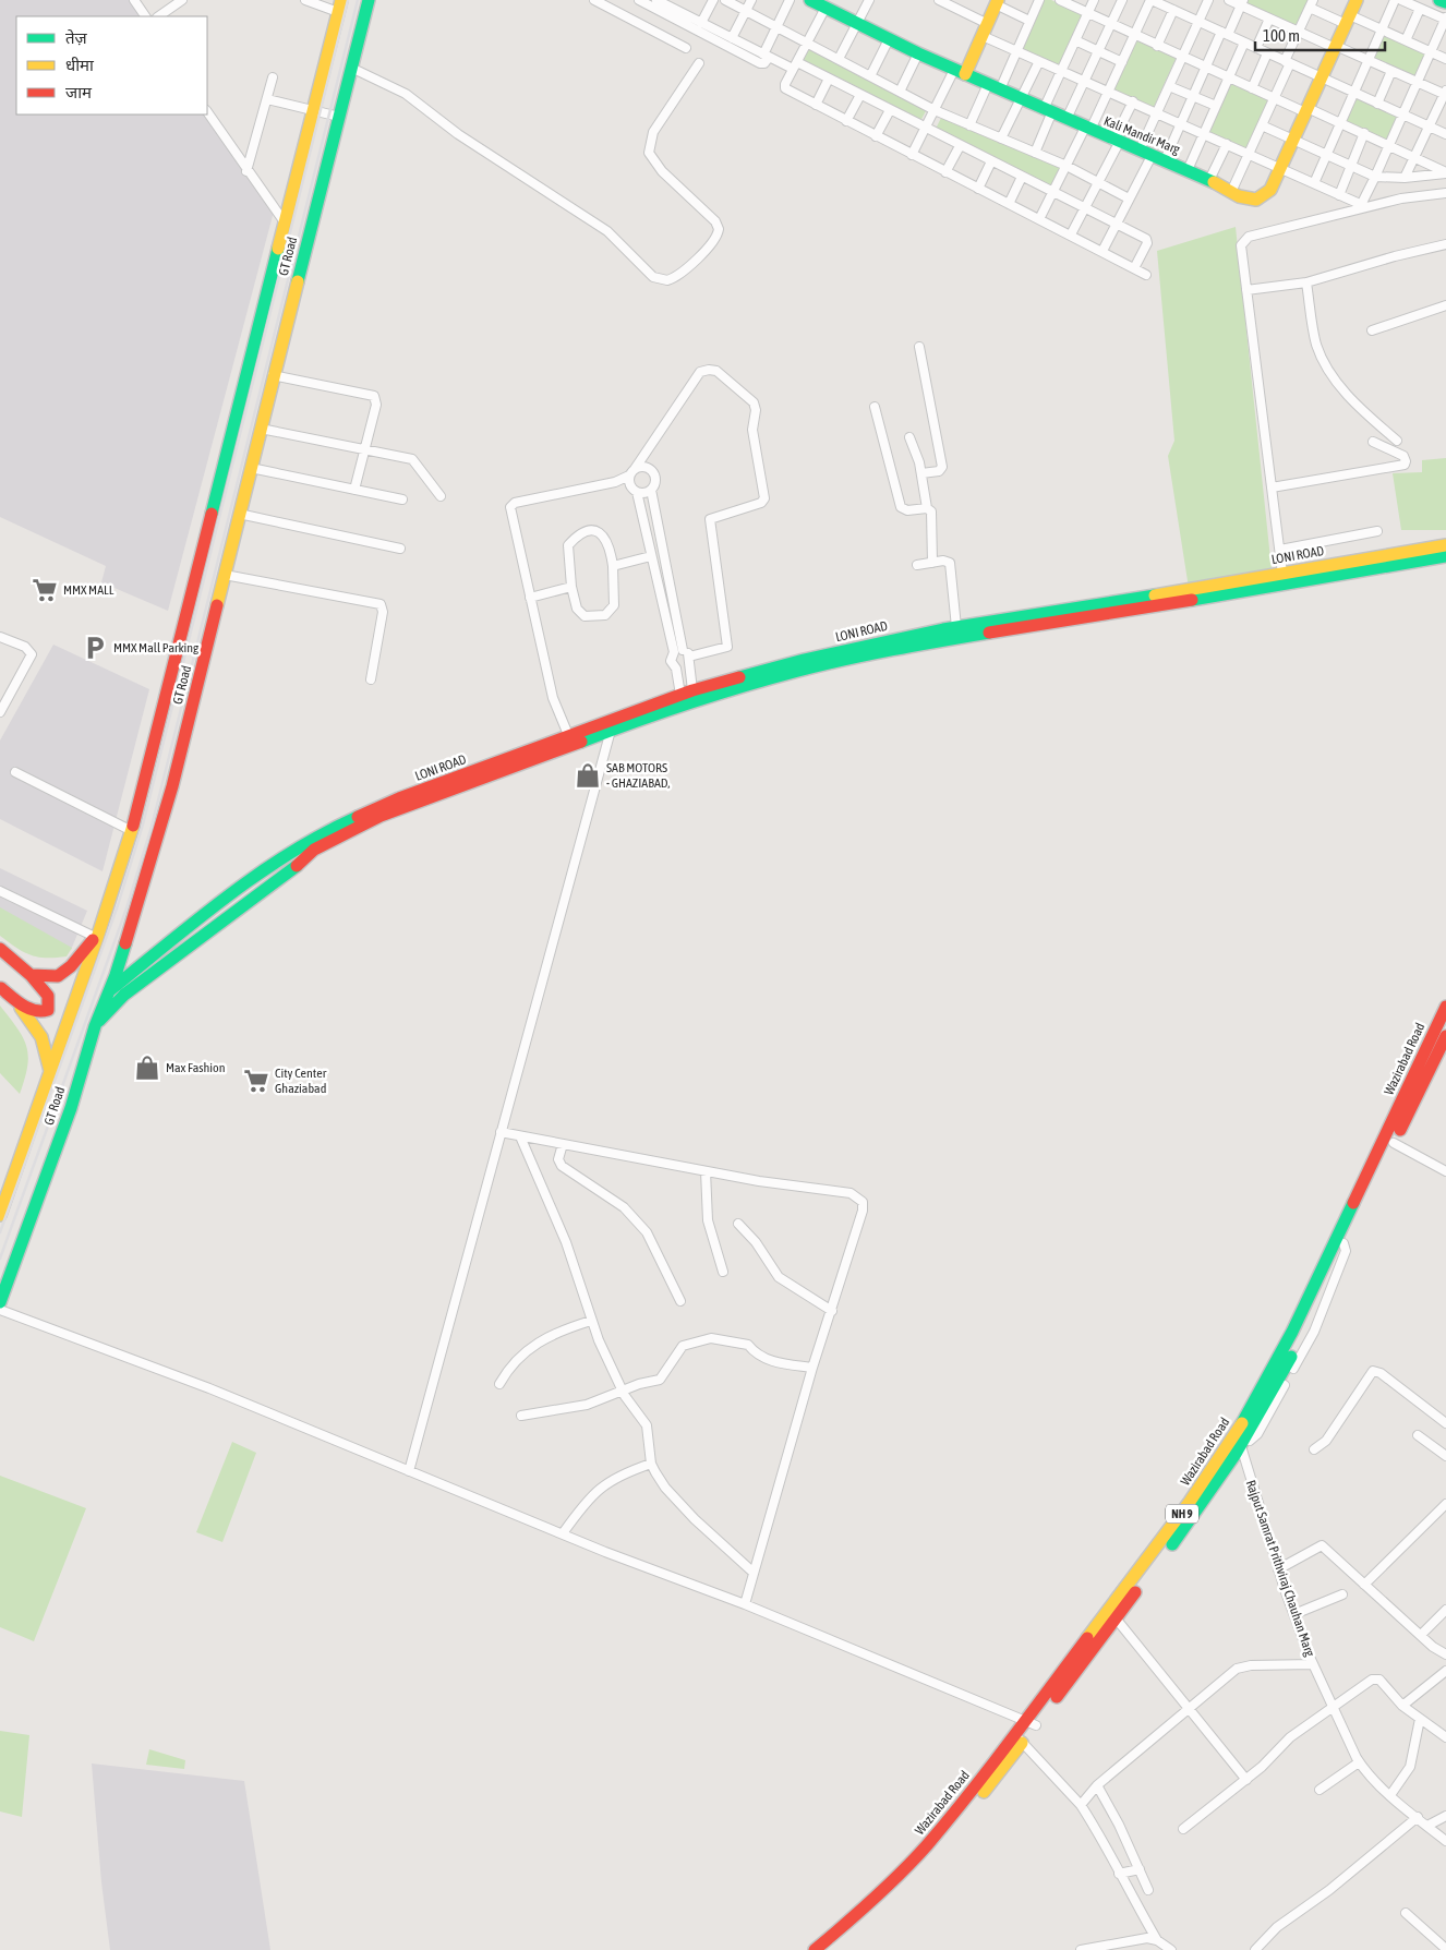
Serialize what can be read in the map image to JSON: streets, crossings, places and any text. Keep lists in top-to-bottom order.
{
  "streets": {
    "main road": [
      "Kali Mandir Marg",
      "GT Road",
      "LONI ROAD",
      "Wazirabad Road",
      "NH 9"
    ],
    "street": ["Rajput Samrat Prithviraj Chauhan Marg"]
  },
  "crossings": [
    ["Wazirabad Road", "Rajput Samrat Prithviraj Chauhan Marg"]
  ],
  "places": {
    "supermarket": ["MMX MALL", "City Center Ghaziabad"],
    "parking": ["MMX Mall Parking"],
    "shop": ["SAB MOTORS - GHAZIABAD,", "Max Fashion"]
  },
  "legend": ["तेज़", "धीमा", "जाम"],
  "scale_bar": "100 m"
}
